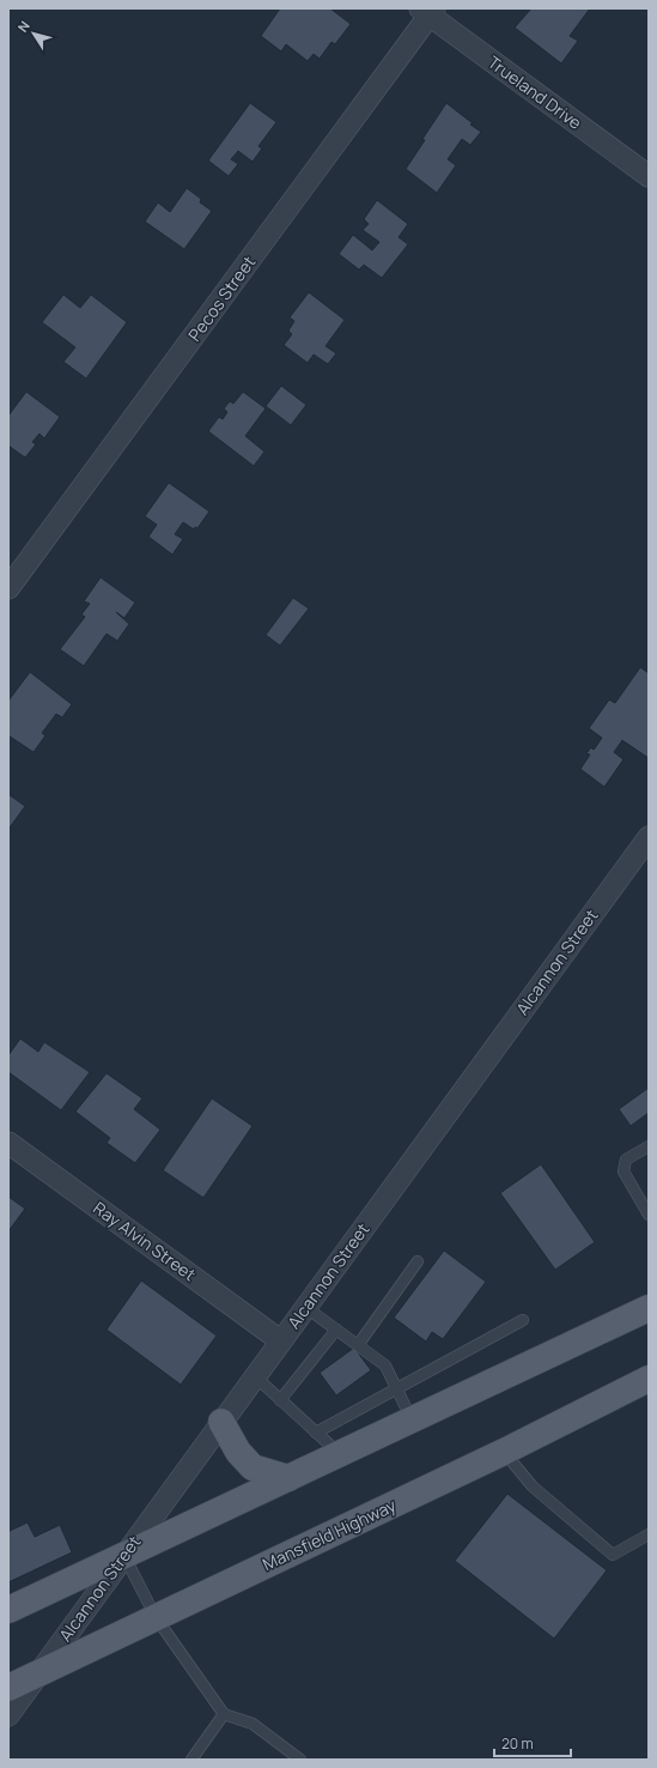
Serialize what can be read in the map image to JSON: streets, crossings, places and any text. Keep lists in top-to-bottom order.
{
  "streets": {
    "main road": ["Mansfield Highway"],
    "street": [
      "Trueland Drive",
      "Pecos Street",
      "Alcannon Street",
      "Ray Alvin Street"
    ]
  },
  "crossings": [
    ["Trueland Drive", "Pecos Street"],
    ["Alcannon Street", "Ray Alvin Street"],
    ["Alcannon Street", "Mansfield Highway"]
  ],
  "scale_bar": "20 m",
  "north": "top left"
}
